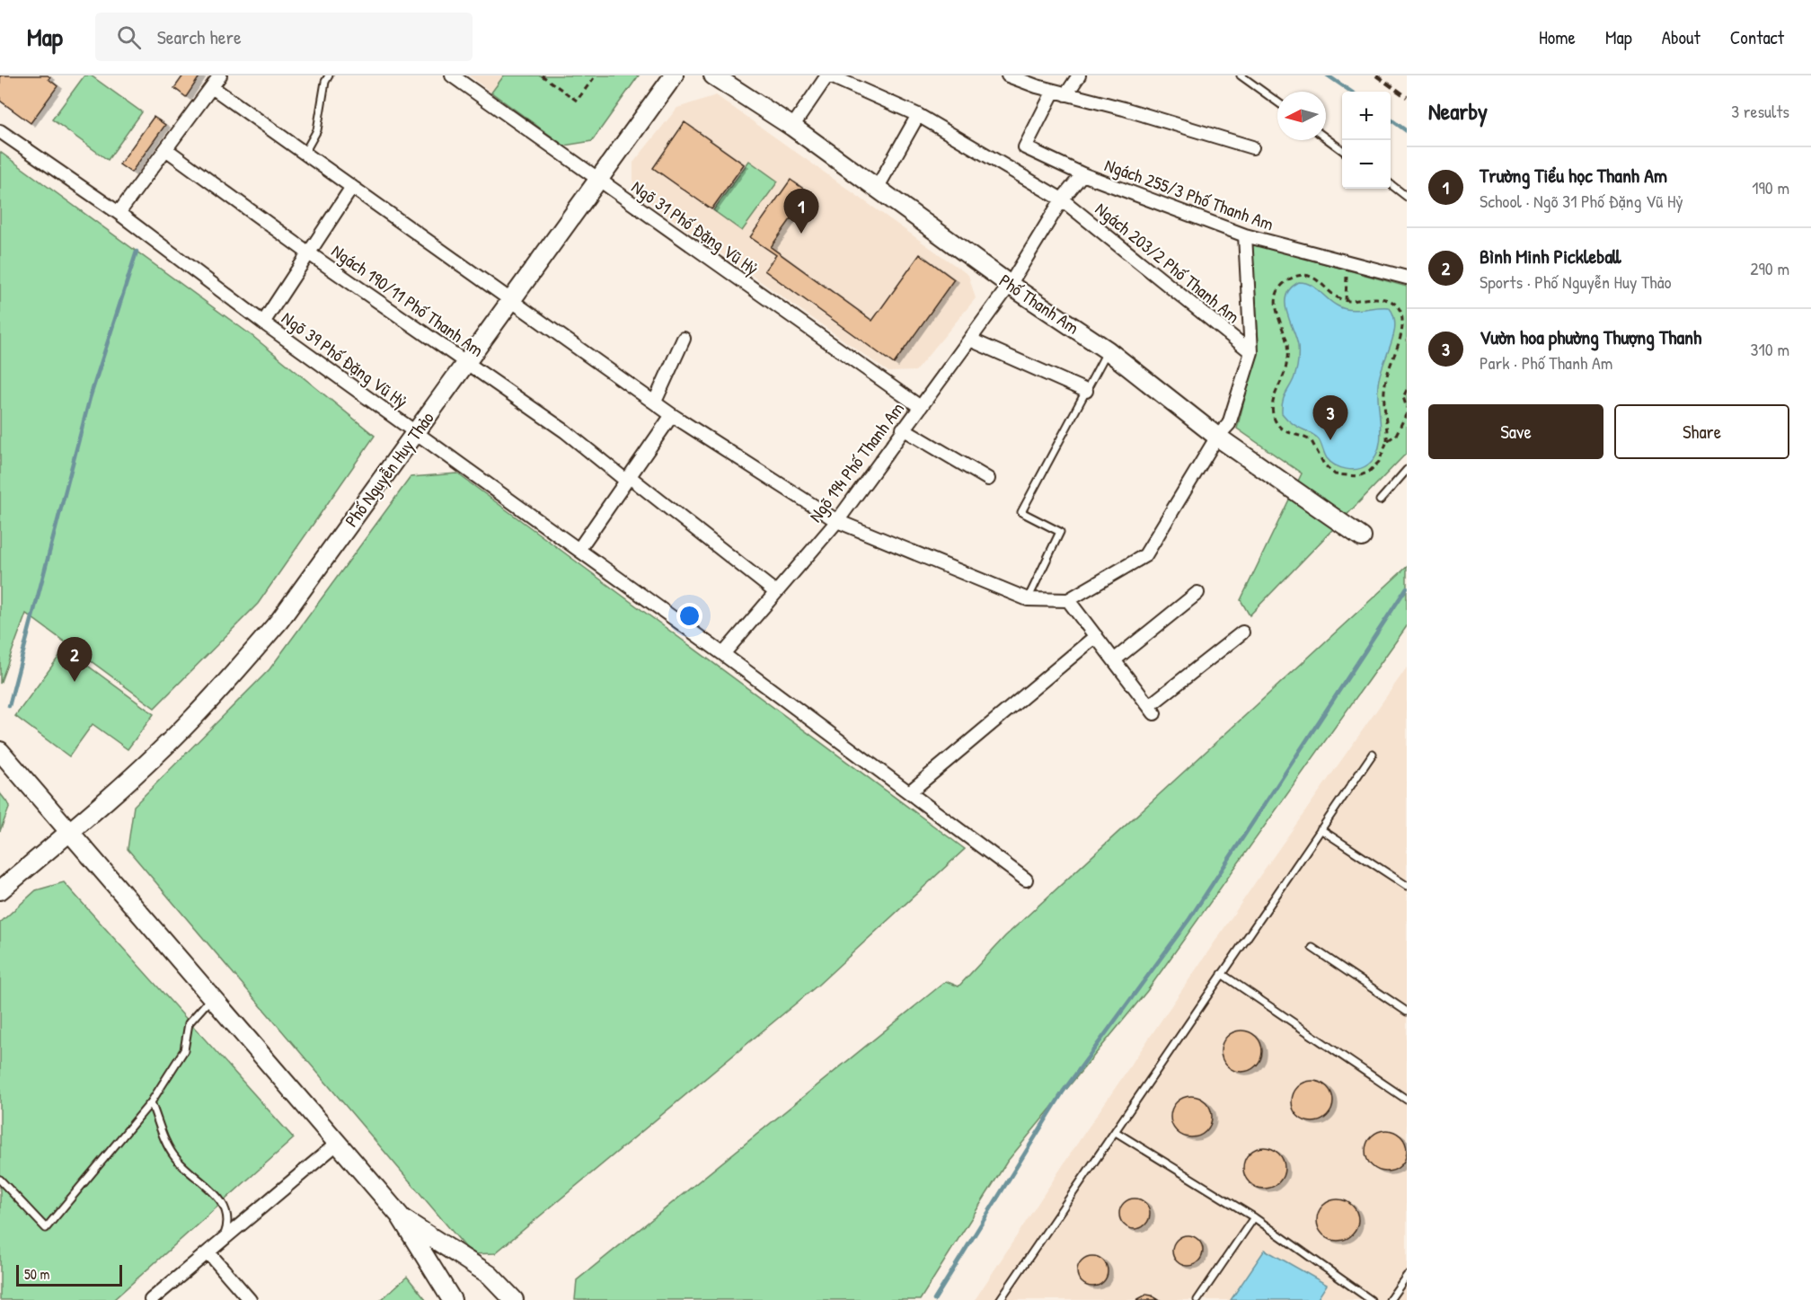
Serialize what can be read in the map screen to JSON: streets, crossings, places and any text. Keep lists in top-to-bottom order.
{
  "streets": {
    "street": [
      "Ngách 255/3 Phố Thanh Am",
      "Ngõ 31 Phố Đặng Vũ Hỷ",
      "Ngách 203/2 Phố Thanh Am",
      "Ngách 190/11 Phố Thanh Am",
      "Phố Thanh Am",
      "Ngõ 39 Phố Đặng Vũ Hỷ",
      "Ngõ 194 Phố Thanh Am",
      "Phố Nguyễn Huy Thảo"
    ]
  },
  "crossings": [
    ["Ngách 255/3 Phố Thanh Am", "Ngõ 194 Phố Thanh Am"],
    ["Ngõ 31 Phố Đặng Vũ Hỷ", "Ngõ 194 Phố Thanh Am"],
    ["Ngõ 31 Phố Đặng Vũ Hỷ", "Phố Nguyễn Huy Thảo"],
    ["Ngách 203/2 Phố Thanh Am", "Ngõ 194 Phố Thanh Am"],
    ["Ngách 190/11 Phố Thanh Am", "Ngõ 194 Phố Thanh Am"],
    ["Ngách 190/11 Phố Thanh Am", "Phố Nguyễn Huy Thảo"],
    ["Phố Thanh Am", "Ngõ 194 Phố Thanh Am"],
    ["Ngõ 39 Phố Đặng Vũ Hỷ", "Ngõ 194 Phố Thanh Am"],
    ["Ngõ 39 Phố Đặng Vũ Hỷ", "Phố Nguyễn Huy Thảo"]
  ],
  "scale_bar": "50 m",
  "north": "left",
  "page": {
    "header": "Map",
    "search": "Search here",
    "nav": [
      "Home",
      "Map",
      "About",
      "Contact"
    ],
    "heading": ["Nearby", "3 results"],
    "map_buttons": ["+", "−"],
    "list": [
      {
        "mark": "1",
        "name": "Trường Tiểu học Thanh Am",
        "note": "School · Ngõ 31 Phố Đặng Vũ Hỷ",
        "value": "190 m"
      },
      {
        "mark": "2",
        "name": "Bình Minh Pickleball",
        "note": "Sports · Phố Nguyễn Huy Thảo",
        "value": "290 m"
      },
      {
        "mark": "3",
        "name": "Vườn hoa phường Thượng Thanh",
        "note": "Park · Phố Thanh Am",
        "value": "310 m"
      }
    ],
    "pins": ["1", "3", "2"],
    "buttons": ["Save", "Share"],
    "scale": "50 m"
  }
}
